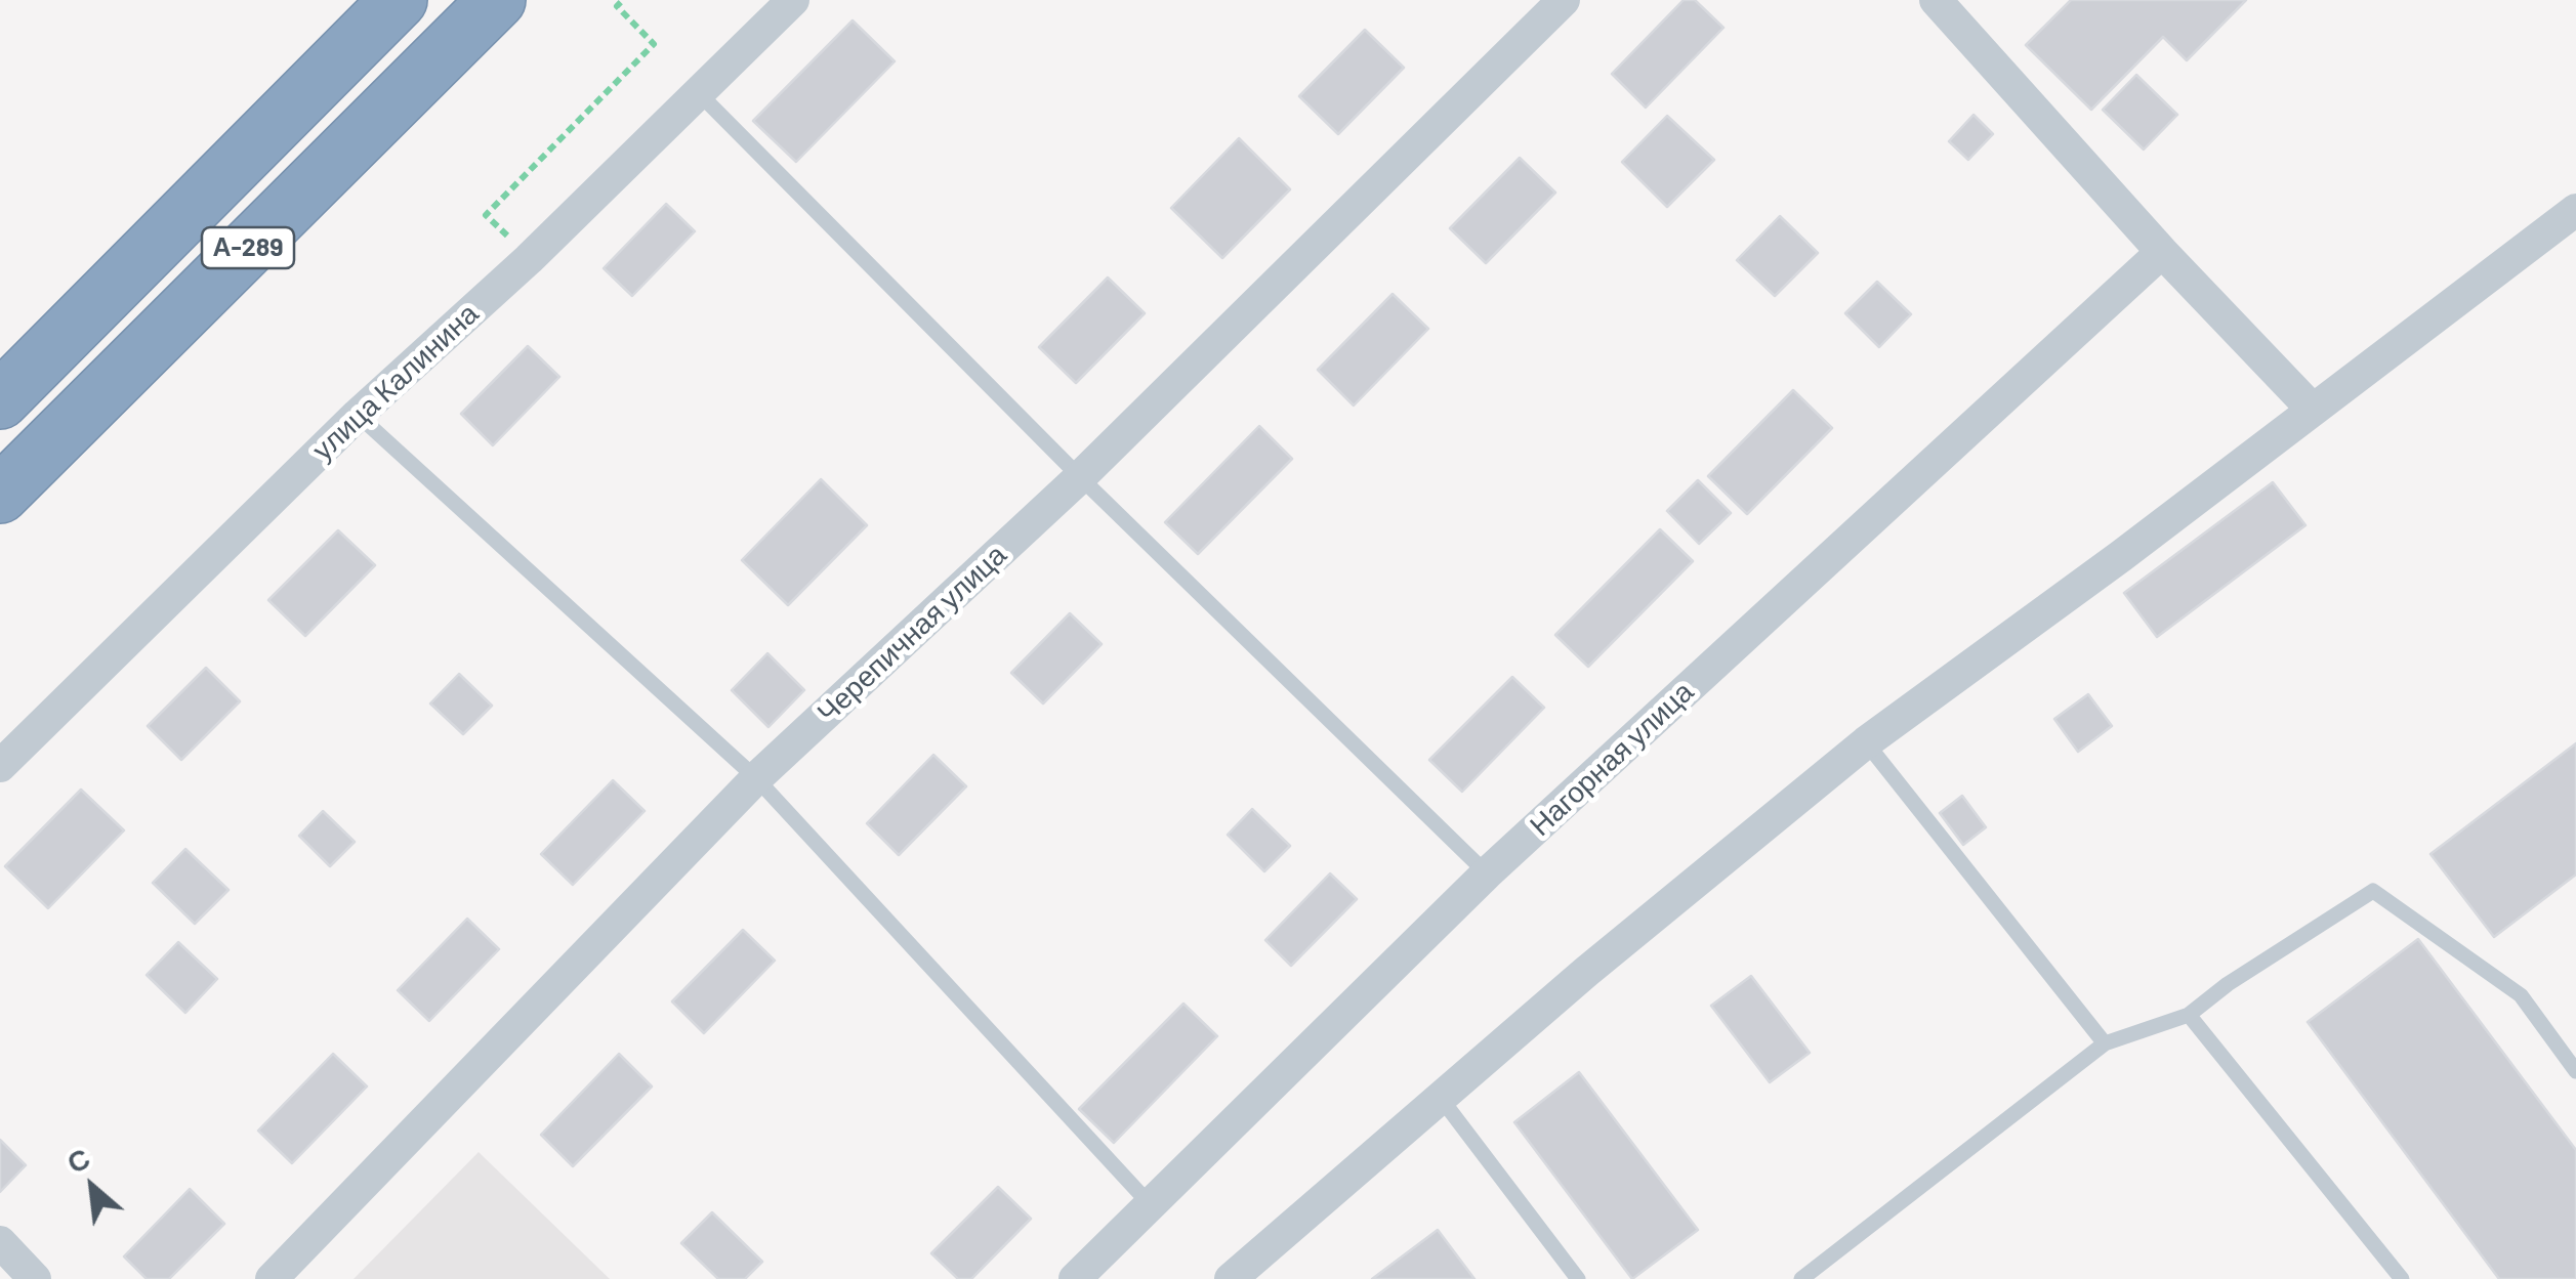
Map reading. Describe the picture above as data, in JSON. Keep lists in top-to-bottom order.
{
  "streets": {
    "highway": ["А-289"],
    "street": ["улица Калинина", "Черепичная улица", "Нагорная улица"]
  },
  "north": "top left"
}
